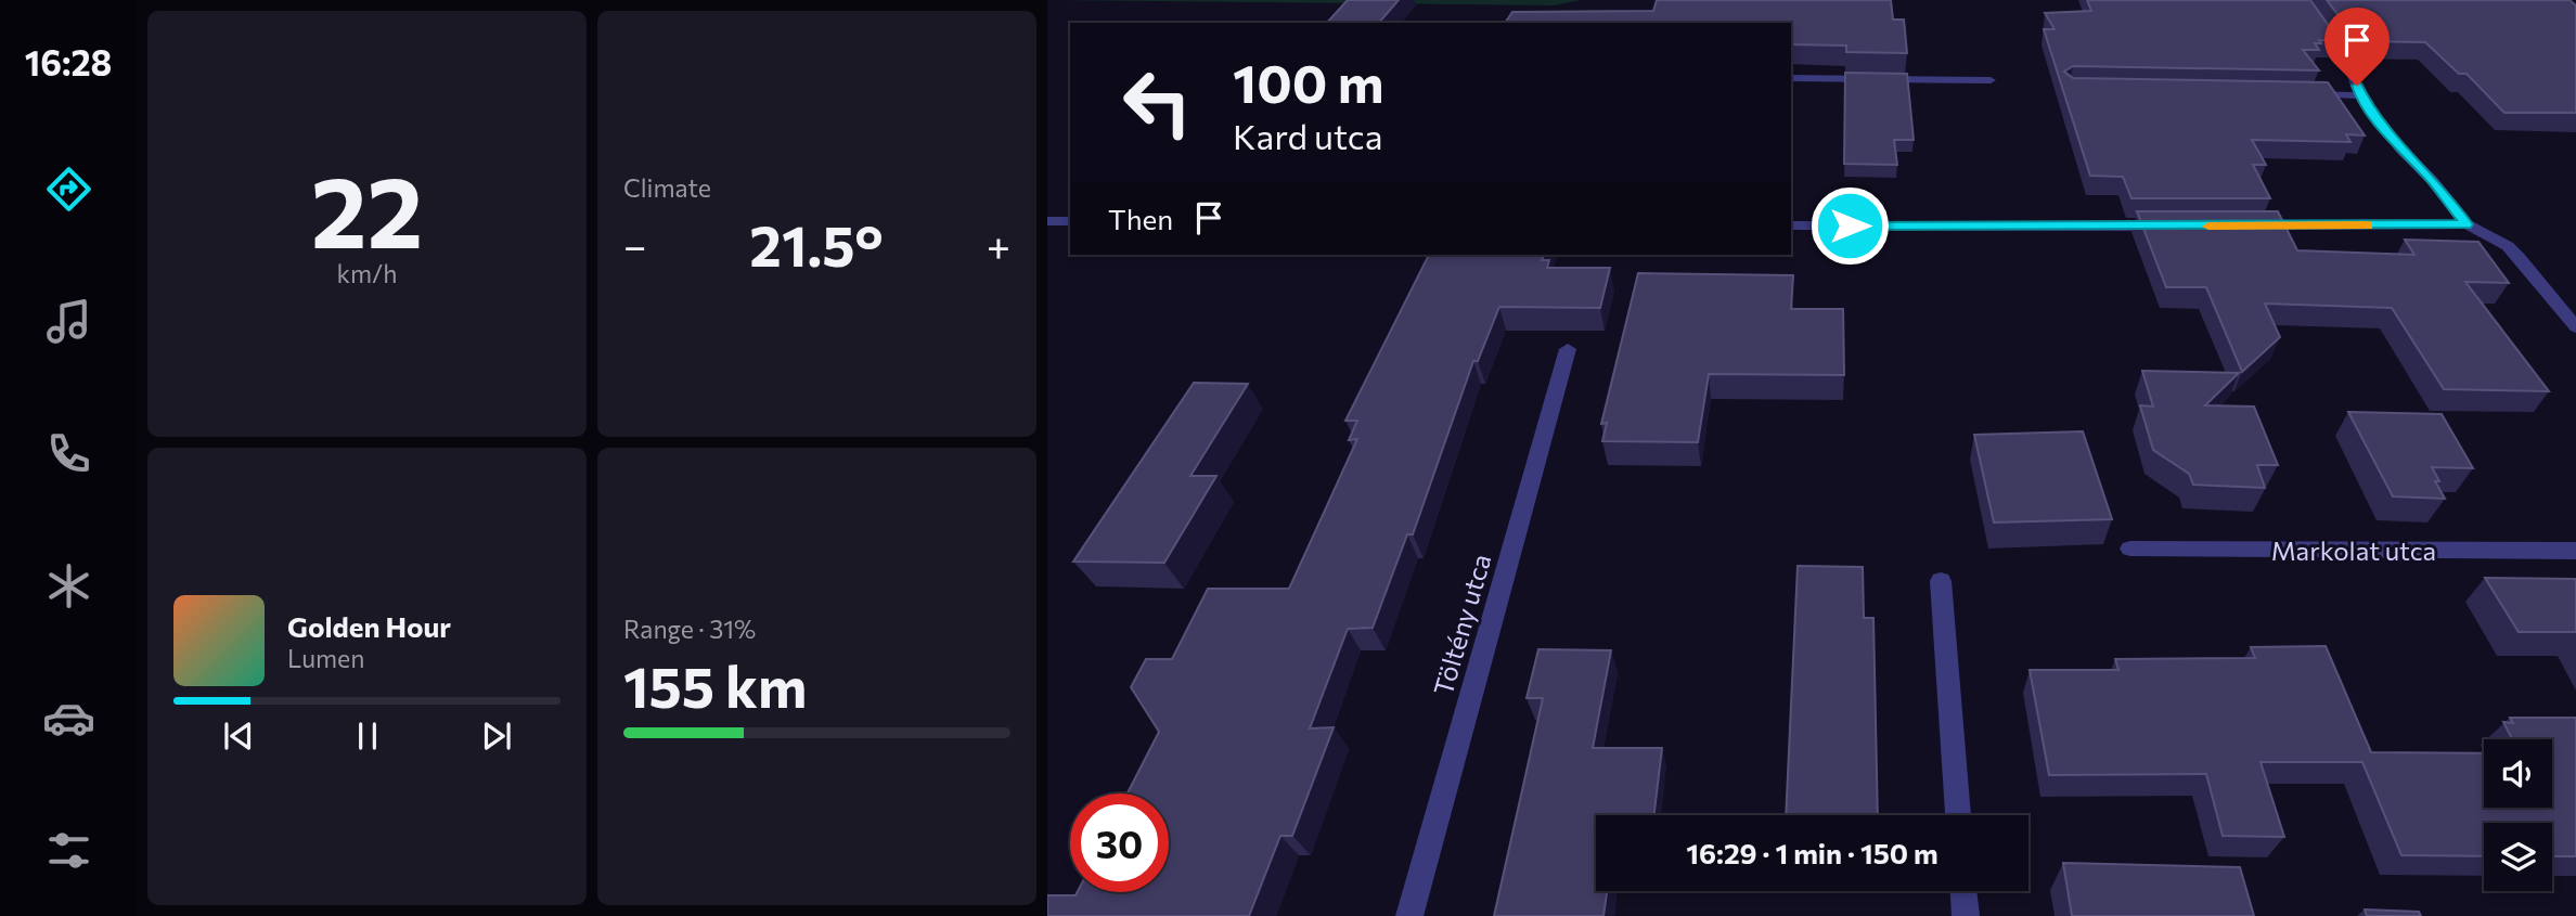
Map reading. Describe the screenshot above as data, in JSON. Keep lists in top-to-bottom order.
{
  "streets": {
    "street": ["Markolat utca", "Töltény utca"]
  },
  "page": {
    "tabs": "16:28",
    "tile": [
      ["22", "km/h"],
      "Climate",
      ["Range · 31%", "155 km"]
    ],
    "turn": ["100 m", "Kard utca"],
    "then": "Then",
    "heat": ["−", "21.5°", "+"],
    "song": ["Golden Hour", "Lumen"],
    "limit": "30",
    "trip": "16:29 · 1 min · 150 m"
  }
}
